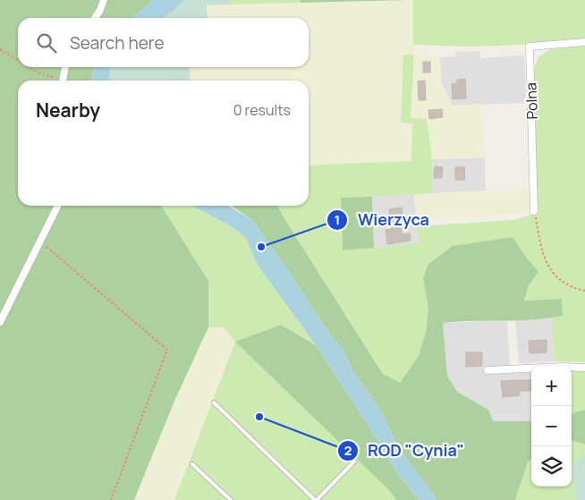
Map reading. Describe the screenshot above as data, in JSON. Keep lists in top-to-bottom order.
{
  "streets": {
    "street": ["Polna"]
  },
  "places": ["Wierzyca", "ROD \"Cynia\""],
  "page": {
    "search": "Search here",
    "heading": ["Nearby", "0 results"],
    "map_buttons": ["+", "−"]
  }
}
